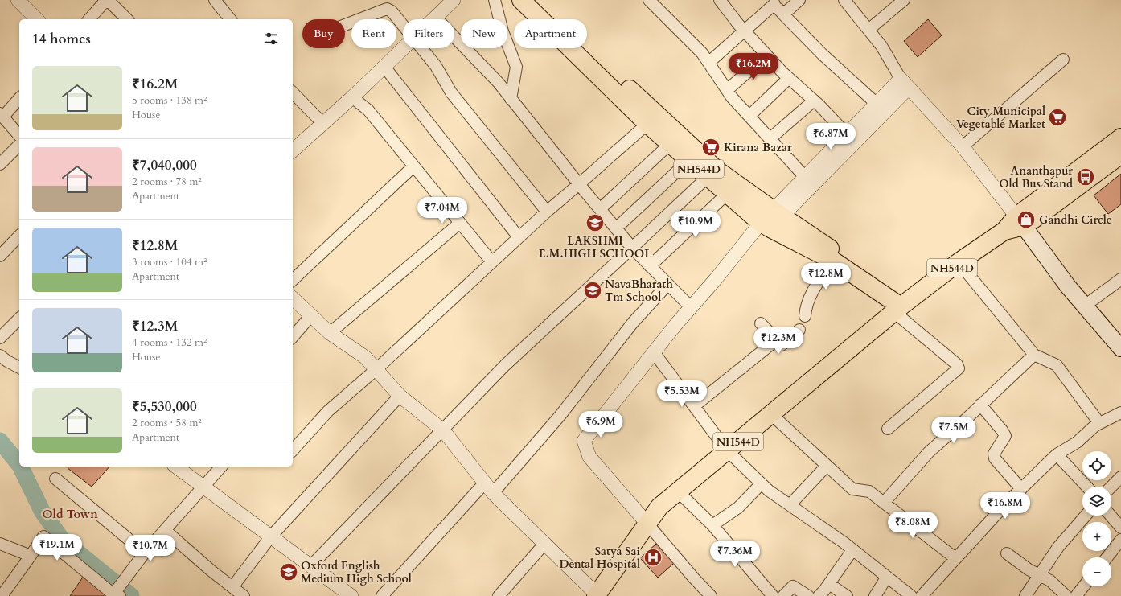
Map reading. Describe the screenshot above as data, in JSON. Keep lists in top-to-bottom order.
{
  "streets": {
    "highway": ["NH544D"]
  },
  "districts": ["Old Town"],
  "places": {
    "supermarket": ["City Municipal Vegetable Market", "Kirana Bazar"],
    "bus stop": ["Ananthapur Old Bus Stand"],
    "shop": ["Gandhi Circle"],
    "school or university": ["LAKSHMI E.M.HIGH SCHOOL", "NavaBharath Tm School", "Oxford English Medium High School"],
    "hospital": ["Satya Sai Dental Hospital"]
  },
  "page": {
    "chip": [
      "Buy",
      "Rent",
      "Filters",
      "New",
      "Apartment"
    ],
    "heading": "14 homes",
    "price": [
      "₹16.2M",
      "₹6.87M",
      "₹7.04M",
      "₹10.9M",
      "₹12.8M",
      "₹12.3M",
      "₹5.53M",
      "₹6.9M",
      "₹7.5M",
      "₹16.8M",
      "₹8.08M",
      "₹19.1M",
      "₹10.7M",
      "₹7.36M"
    ],
    "list": [
      {
        "name": "₹16.2M",
        "note": "5 rooms · 138 m² · House"
      },
      {
        "name": "₹7,040,000",
        "note": "2 rooms · 78 m² · Apartment"
      },
      {
        "name": "₹12.8M",
        "note": "3 rooms · 104 m² · Apartment"
      },
      {
        "name": "₹12.3M",
        "note": "4 rooms · 132 m² · House"
      },
      {
        "name": "₹5,530,000",
        "note": "2 rooms · 58 m² · Apartment"
      }
    ],
    "map_buttons": ["+", "−"]
  }
}
